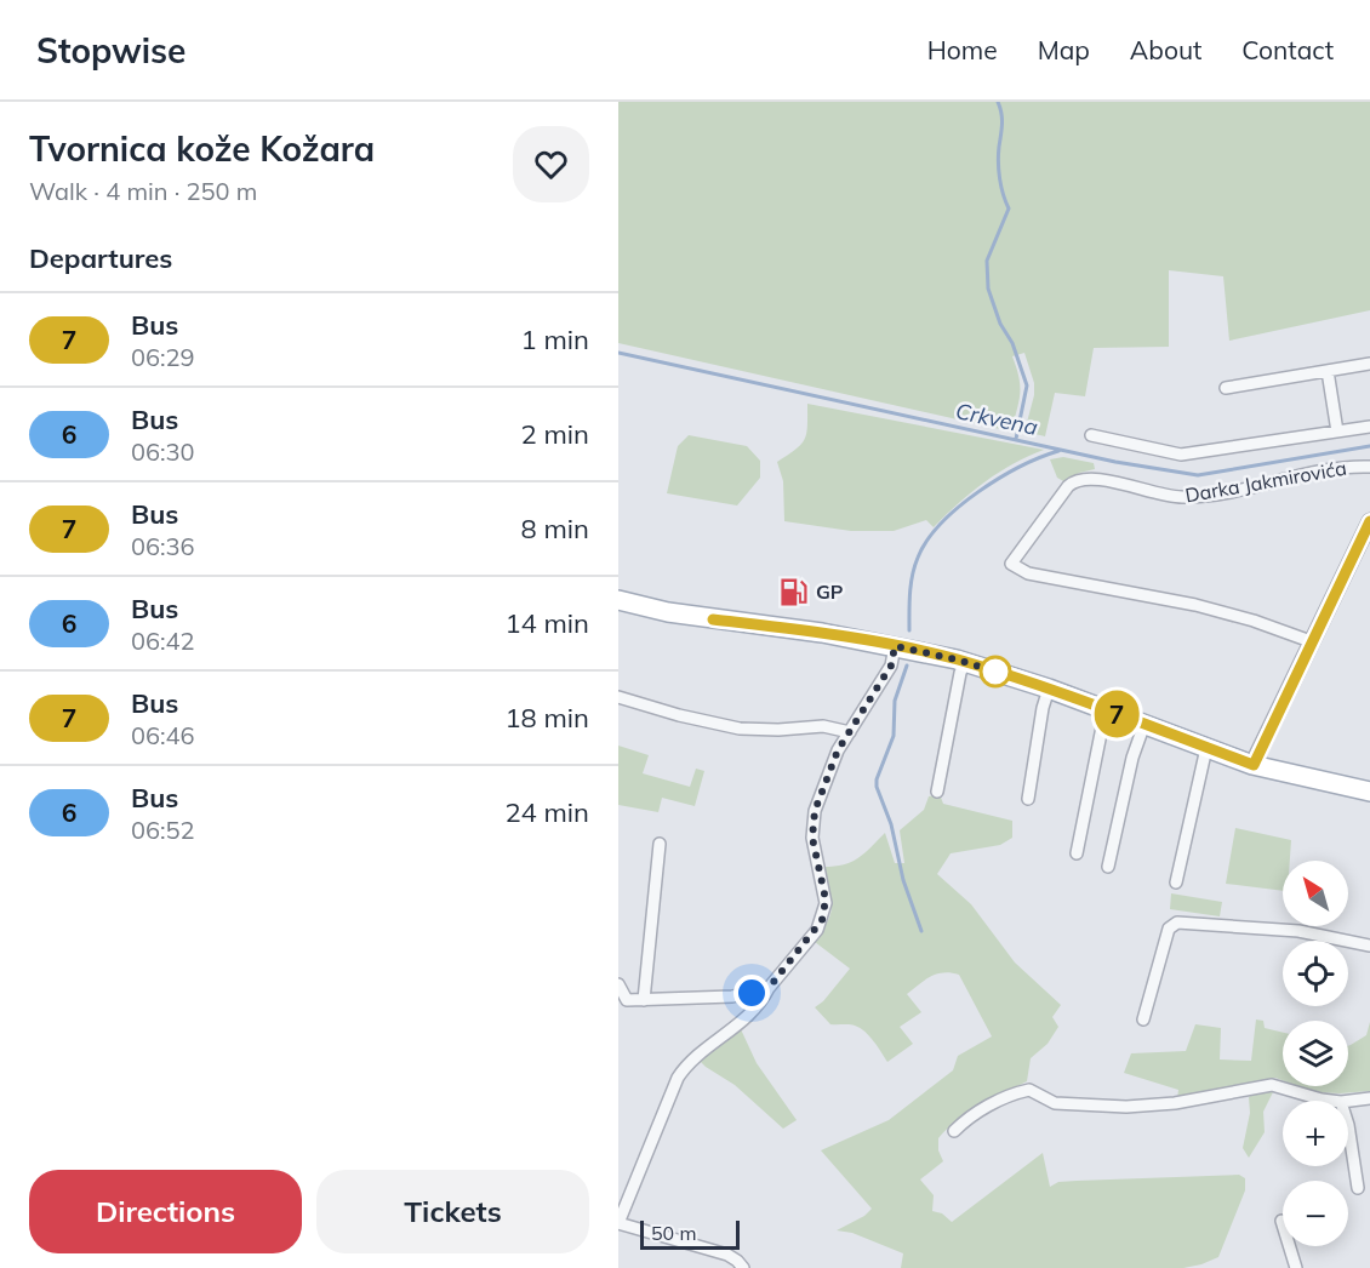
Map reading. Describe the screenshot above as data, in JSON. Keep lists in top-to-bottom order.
{
  "streets": {
    "street": ["Darka Jakmirovića"]
  },
  "water": ["Crkvena"],
  "places": {
    "fuel station": ["GP"]
  },
  "lines": ["bus line 7"],
  "scale_bar": "50 m",
  "north": "top left",
  "page": {
    "header": "Stopwise",
    "nav": [
      "Home",
      "Map",
      "About",
      "Contact"
    ],
    "heading": [
      ["Tvornica kože Kožara", "Walk · 4 min · 250 m"],
      "Departures"
    ],
    "on_map": "7",
    "list": [
      {
        "mark": "7",
        "name": "Bus",
        "note": "06:29",
        "value": "1 min"
      },
      {
        "mark": "6",
        "name": "Bus",
        "note": "06:30",
        "value": "2 min"
      },
      {
        "mark": "7",
        "name": "Bus",
        "note": "06:36",
        "value": "8 min"
      },
      {
        "mark": "6",
        "name": "Bus",
        "note": "06:42",
        "value": "14 min"
      },
      {
        "mark": "7",
        "name": "Bus",
        "note": "06:46",
        "value": "18 min"
      },
      {
        "mark": "6",
        "name": "Bus",
        "note": "06:52",
        "value": "24 min"
      }
    ],
    "map_buttons": ["+", "−"],
    "buttons": ["Directions", "Tickets"],
    "scale": "50 m"
  }
}
